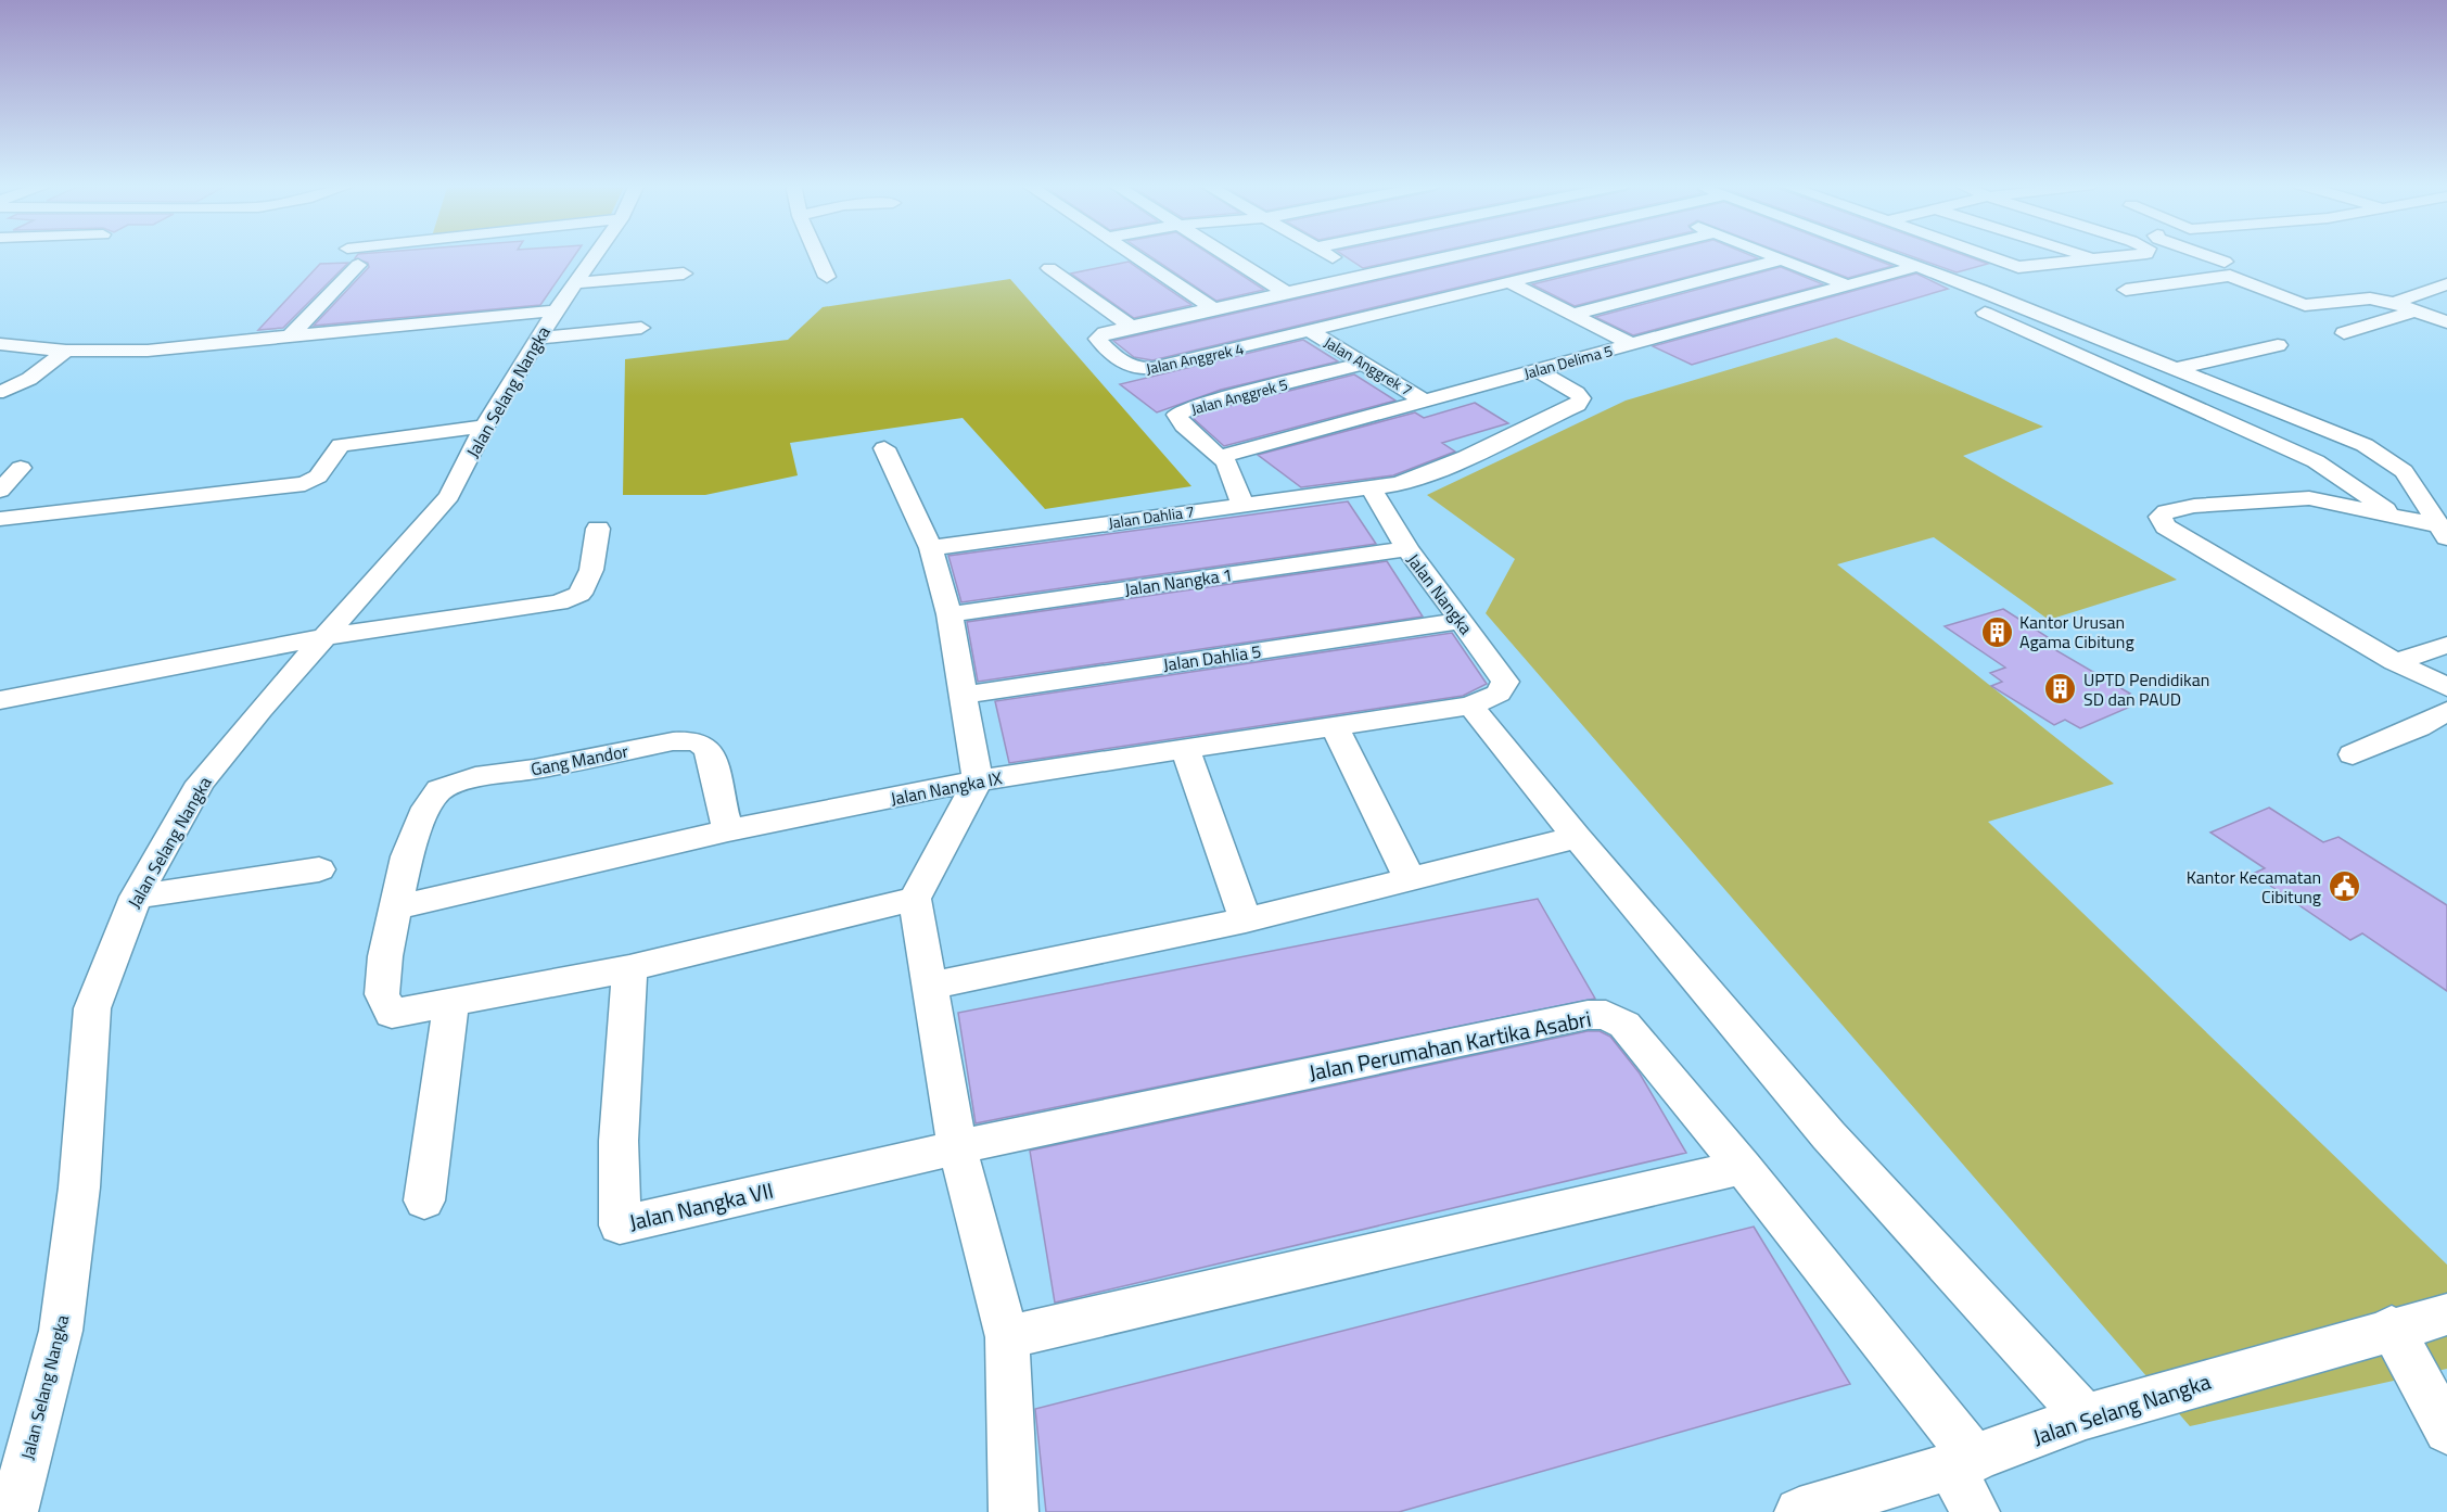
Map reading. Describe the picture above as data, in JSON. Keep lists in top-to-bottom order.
{
  "streets": {
    "street": [
      "Jalan Anggrek 4",
      "Jalan Delima 5",
      "Jalan Anggrek 7",
      "Jalan Selang Nangka",
      "Jalan Anggrek 5",
      "Jalan Dahlia 7",
      "Jalan Nangka 1",
      "Jalan Nangka",
      "Jalan Dahlia 5",
      "Gang Mandor",
      "Jalan Nangka IX",
      "Jalan Perumahan Kartika Asabri",
      "Jalan Nangka VII"
    ]
  },
  "crossings": [
    ["Jalan Anggrek 4", "Jalan Anggrek 7"],
    ["Jalan Delima 5", "Jalan Anggrek 7"],
    ["Jalan Delima 5", "Jalan Anggrek 5"],
    ["Jalan Delima 5", "Jalan Dahlia 7"],
    ["Jalan Anggrek 7", "Jalan Anggrek 5"],
    ["Jalan Selang Nangka", "Jalan Perumahan Kartika Asabri"],
    ["Jalan Dahlia 7", "Jalan Nangka"],
    ["Jalan Nangka 1", "Jalan Nangka"],
    ["Jalan Nangka", "Jalan Dahlia 5"],
    ["Jalan Nangka", "Jalan Nangka IX"],
    ["Gang Mandor", "Jalan Nangka IX"],
    ["Jalan Perumahan Kartika Asabri", "Jalan Nangka VII"]
  ],
  "places": {
    "building": ["Kantor Urusan Agama Cibitung", "UPTD Pendidikan SD dan PAUD"],
    "public building": ["Kantor Kecamatan Cibitung"]
  }
}
